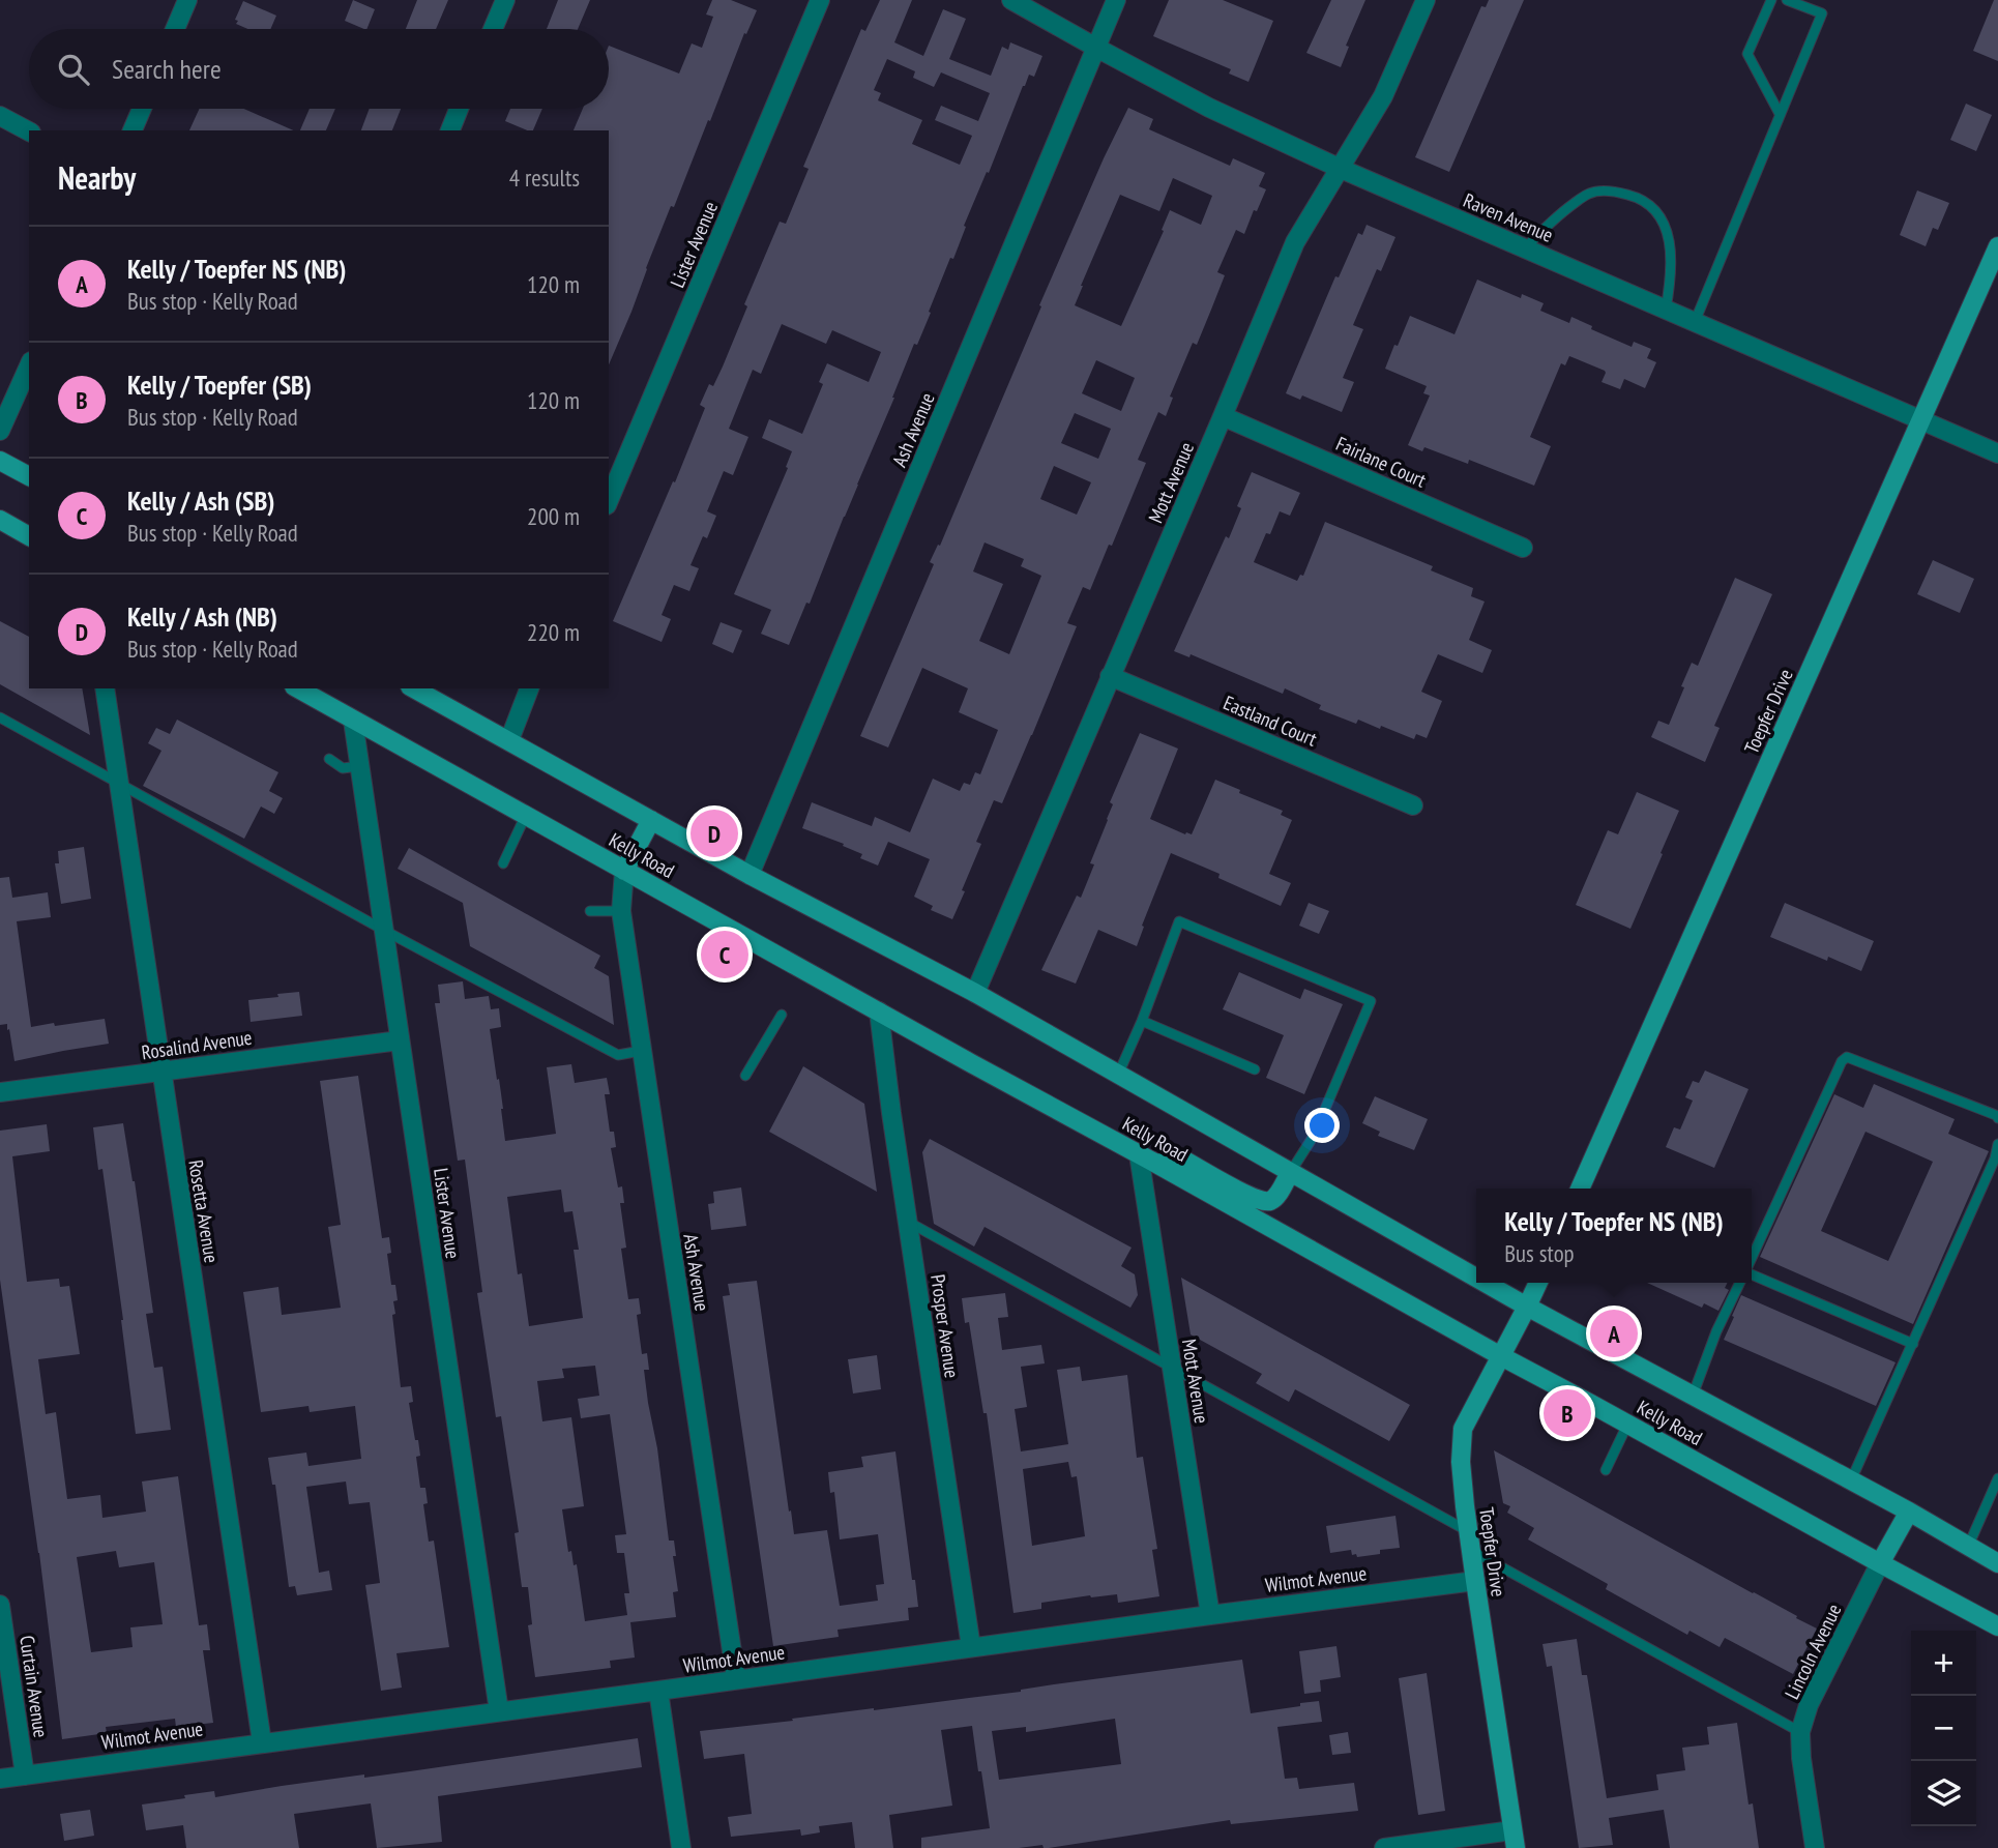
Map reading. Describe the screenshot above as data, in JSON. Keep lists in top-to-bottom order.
{
  "streets": {
    "street": [
      "Raven Avenue",
      "Lister Avenue",
      "Ash Avenue",
      "Fairlane Court",
      "Mott Avenue",
      "Toepfer Drive",
      "Eastland Court",
      "Kelly Road",
      "Rosalind Avenue",
      "Rosetta Avenue",
      "Prosper Avenue",
      "Wilmot Avenue",
      "Lincoln Avenue",
      "Curtain Avenue"
    ]
  },
  "crossings": [
    ["Raven Avenue", "Ash Avenue"],
    ["Raven Avenue", "Mott Avenue"],
    ["Raven Avenue", "Toepfer Drive"],
    ["Lister Avenue", "Kelly Road"],
    ["Lister Avenue", "Rosalind Avenue"],
    ["Lister Avenue", "Wilmot Avenue"],
    ["Ash Avenue", "Kelly Road"],
    ["Ash Avenue", "Wilmot Avenue"],
    ["Fairlane Court", "Mott Avenue"],
    ["Mott Avenue", "Eastland Court"],
    ["Mott Avenue", "Kelly Road"],
    ["Mott Avenue", "Wilmot Avenue"],
    ["Toepfer Drive", "Kelly Road"],
    ["Toepfer Drive", "Wilmot Avenue"],
    ["Kelly Road", "Prosper Avenue"],
    ["Kelly Road", "Lincoln Avenue"],
    ["Rosalind Avenue", "Rosetta Avenue"],
    ["Rosetta Avenue", "Wilmot Avenue"],
    ["Prosper Avenue", "Wilmot Avenue"],
    ["Wilmot Avenue", "Curtain Avenue"]
  ],
  "page": {
    "search": "Search here",
    "heading": ["Nearby", "4 results"],
    "list": [
      {
        "mark": "A",
        "name": "Kelly / Toepfer NS (NB)",
        "note": "Bus stop · Kelly Road",
        "value": "120 m"
      },
      {
        "mark": "B",
        "name": "Kelly / Toepfer (SB)",
        "note": "Bus stop · Kelly Road",
        "value": "120 m"
      },
      {
        "mark": "C",
        "name": "Kelly / Ash (SB)",
        "note": "Bus stop · Kelly Road",
        "value": "200 m"
      },
      {
        "mark": "D",
        "name": "Kelly / Ash (NB)",
        "note": "Bus stop · Kelly Road",
        "value": "220 m"
      }
    ],
    "pins": [
      "D",
      "C",
      "A",
      "B"
    ],
    "popup": ["Kelly / Toepfer NS (NB)", "Bus stop"],
    "map_buttons": ["+", "−"]
  }
}
